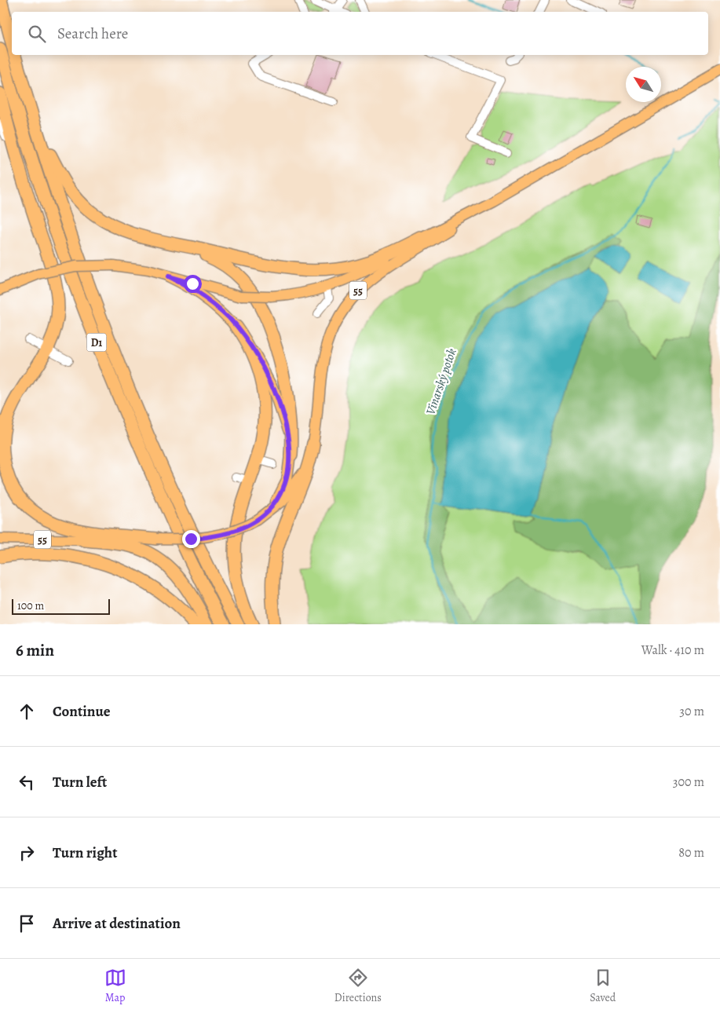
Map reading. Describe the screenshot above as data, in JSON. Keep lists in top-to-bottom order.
{
  "streets": {
    "highway": ["D1"],
    "main road": ["55"]
  },
  "water": ["Vinarský potok"],
  "scale_bar": "100 m",
  "north": "top left",
  "page": {
    "search": "Search here",
    "scale": "100 m",
    "heading": ["6 min", "Walk · 410 m"],
    "list": [
      ["Continue", "30 m"],
      ["Turn left", "300 m"],
      ["Turn right", "80 m"],
      "Arrive at destination"
    ],
    "nav": ["Map", "Directions", "Saved"]
  }
}
